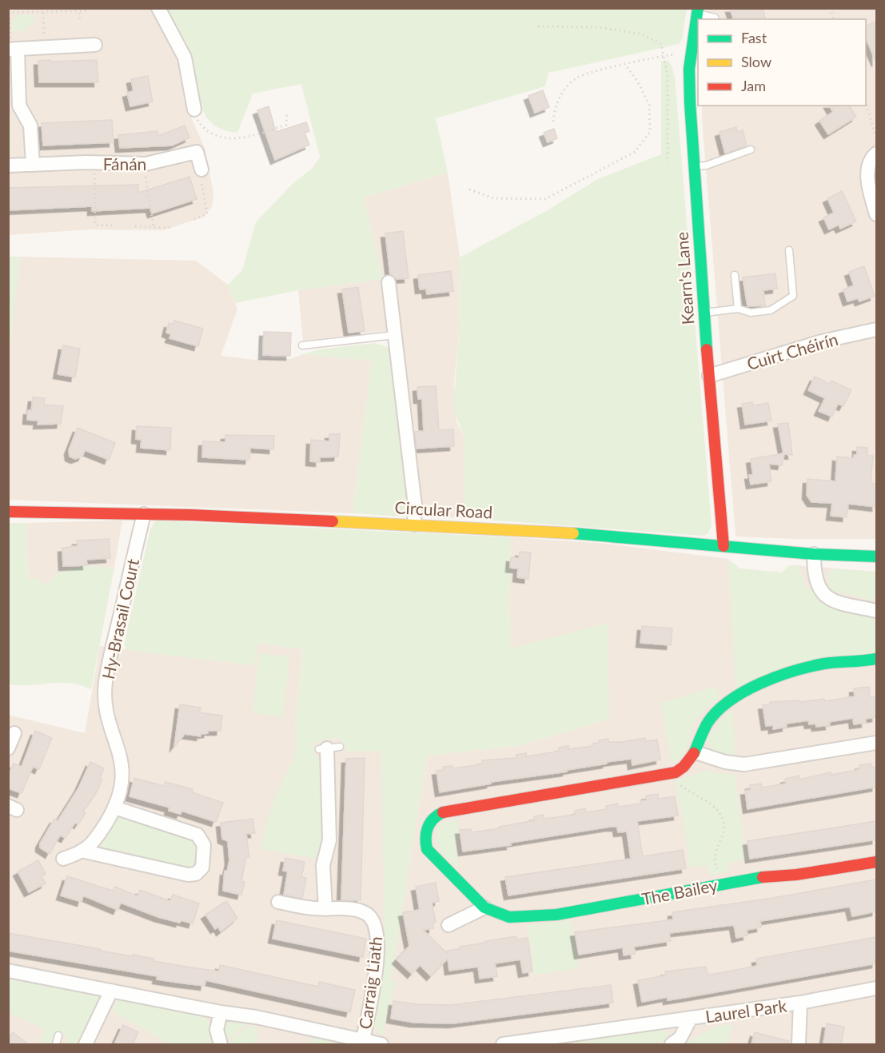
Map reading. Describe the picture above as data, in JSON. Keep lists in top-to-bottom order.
{
  "streets": {
    "street": [
      "Fánán",
      "Kearn's Lane",
      "Cuirt Chéirín",
      "Circular Road",
      "Hy-Brasail Court",
      "The Bailey",
      "Carraig Liath",
      "Laurel Park"
    ]
  },
  "crossings": [
    ["Kearn's Lane", "Cuirt Chéirín"],
    ["Kearn's Lane", "Circular Road"],
    ["Circular Road", "Hy-Brasail Court"]
  ],
  "legend": ["Fast", "Slow", "Jam"]
}
